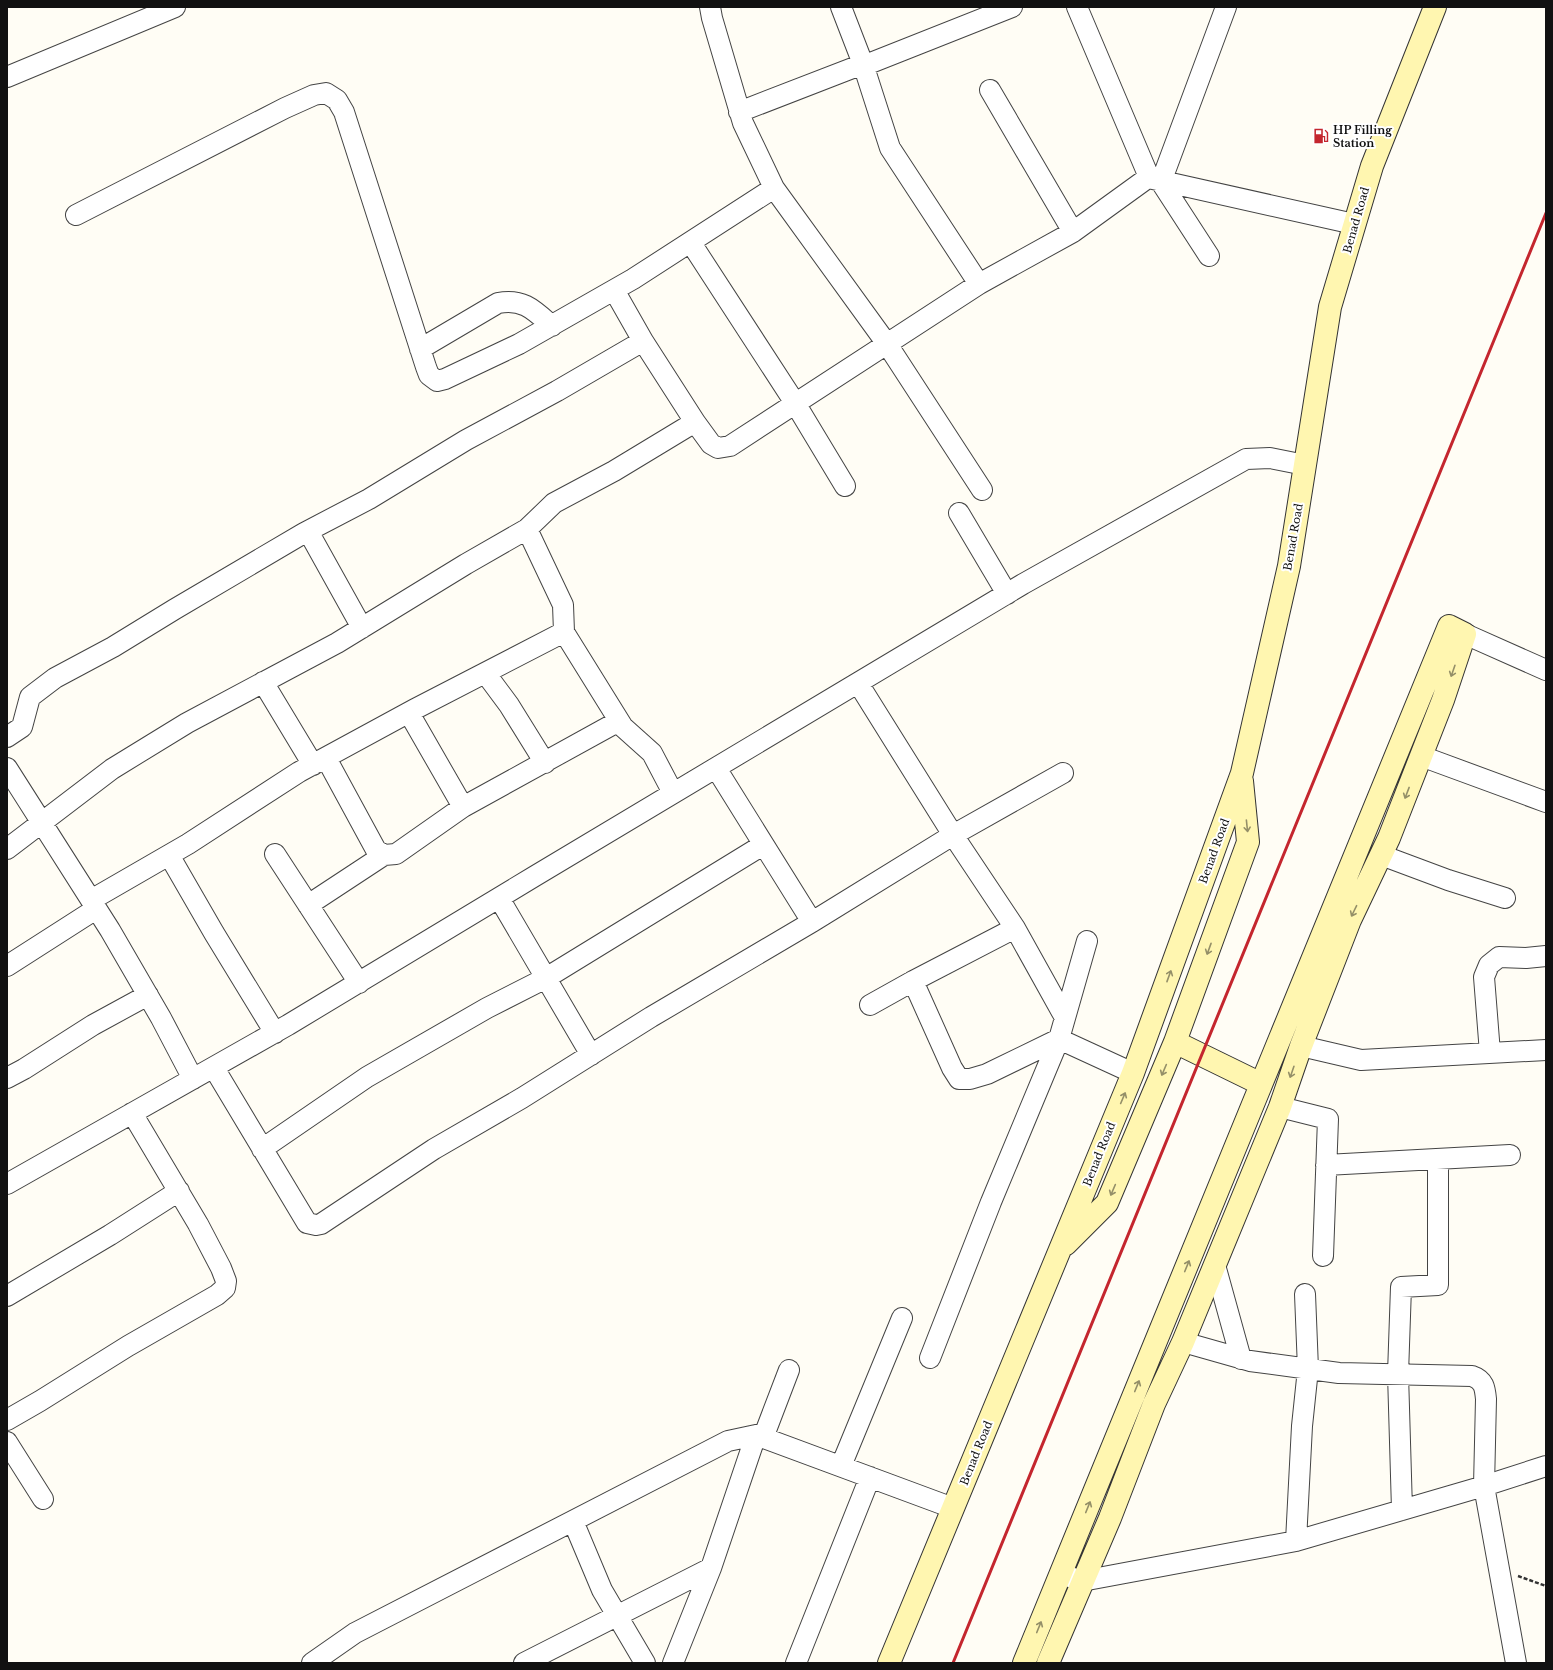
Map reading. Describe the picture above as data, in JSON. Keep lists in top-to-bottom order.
{
  "streets": {
    "street": ["Benad Road"]
  },
  "places": {
    "fuel station": ["HP Filling Station"]
  }
}
